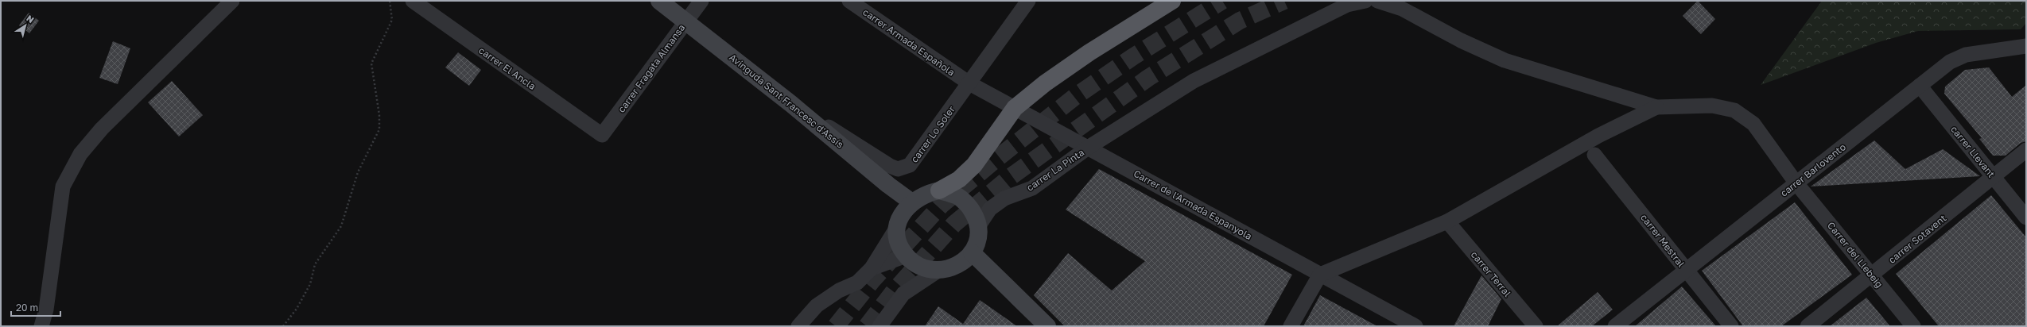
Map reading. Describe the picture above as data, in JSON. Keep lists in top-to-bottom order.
{
  "streets": {
    "main road": ["Avinguda Sant Francesc d'Assís"],
    "street": [
      "carrer Armada Española",
      "carrer El Ancla",
      "carrer Fragata Almansa",
      "carrer Lo Soler",
      "carrer Llevant",
      "carrer La Pinta",
      "carrer Barlovento",
      "Carrer de l'Armada Espanyola",
      "carrer Sotavent",
      "carrer Mestral",
      "Carrer del Llebeig",
      "carrer Terral"
    ]
  },
  "crossings": [
    ["carrer Armada Española", "carrer Lo Soler"],
    ["carrer Armada Española", "Carrer de l'Armada Espanyola"],
    ["carrer El Ancla", "carrer Fragata Almansa"],
    ["carrer Fragata Almansa", "Avinguda Sant Francesc d'Assís"],
    ["Avinguda Sant Francesc d'Assís", "carrer Lo Soler"],
    ["Avinguda Sant Francesc d'Assís", "carrer La Pinta"],
    ["carrer Lo Soler", "Carrer de l'Armada Espanyola"],
    ["carrer Llevant", "carrer Barlovento"],
    ["carrer Llevant", "carrer Sotavent"],
    ["carrer La Pinta", "Carrer de l'Armada Espanyola"],
    ["carrer Barlovento", "carrer Mestral"],
    ["carrer Barlovento", "Carrer del Llebeig"],
    ["carrer Sotavent", "Carrer del Llebeig"]
  ],
  "scale_bar": "20 m",
  "north": "top right"
}
